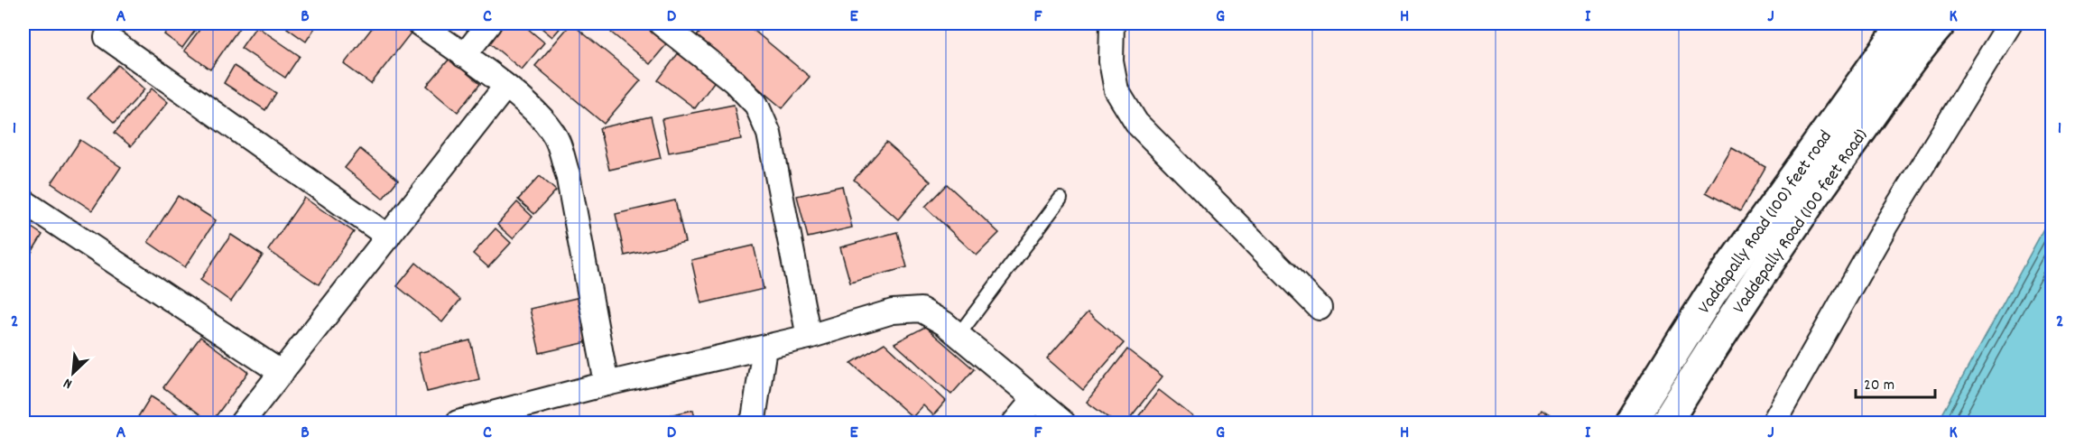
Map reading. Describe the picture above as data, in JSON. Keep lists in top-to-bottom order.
{
  "streets": {
    "main road": ["Vaddepally Road (100 feet Road)", "Vaddapally Road (100) feet road"]
  },
  "scale_bar": "20 m",
  "north": "bottom left",
  "grid": {
    "columns": [
      "A",
      "B",
      "C",
      "D",
      "E",
      "F",
      "G",
      "H",
      "I",
      "J",
      "K"
    ],
    "rows": ["1", "2"]
  }
}
